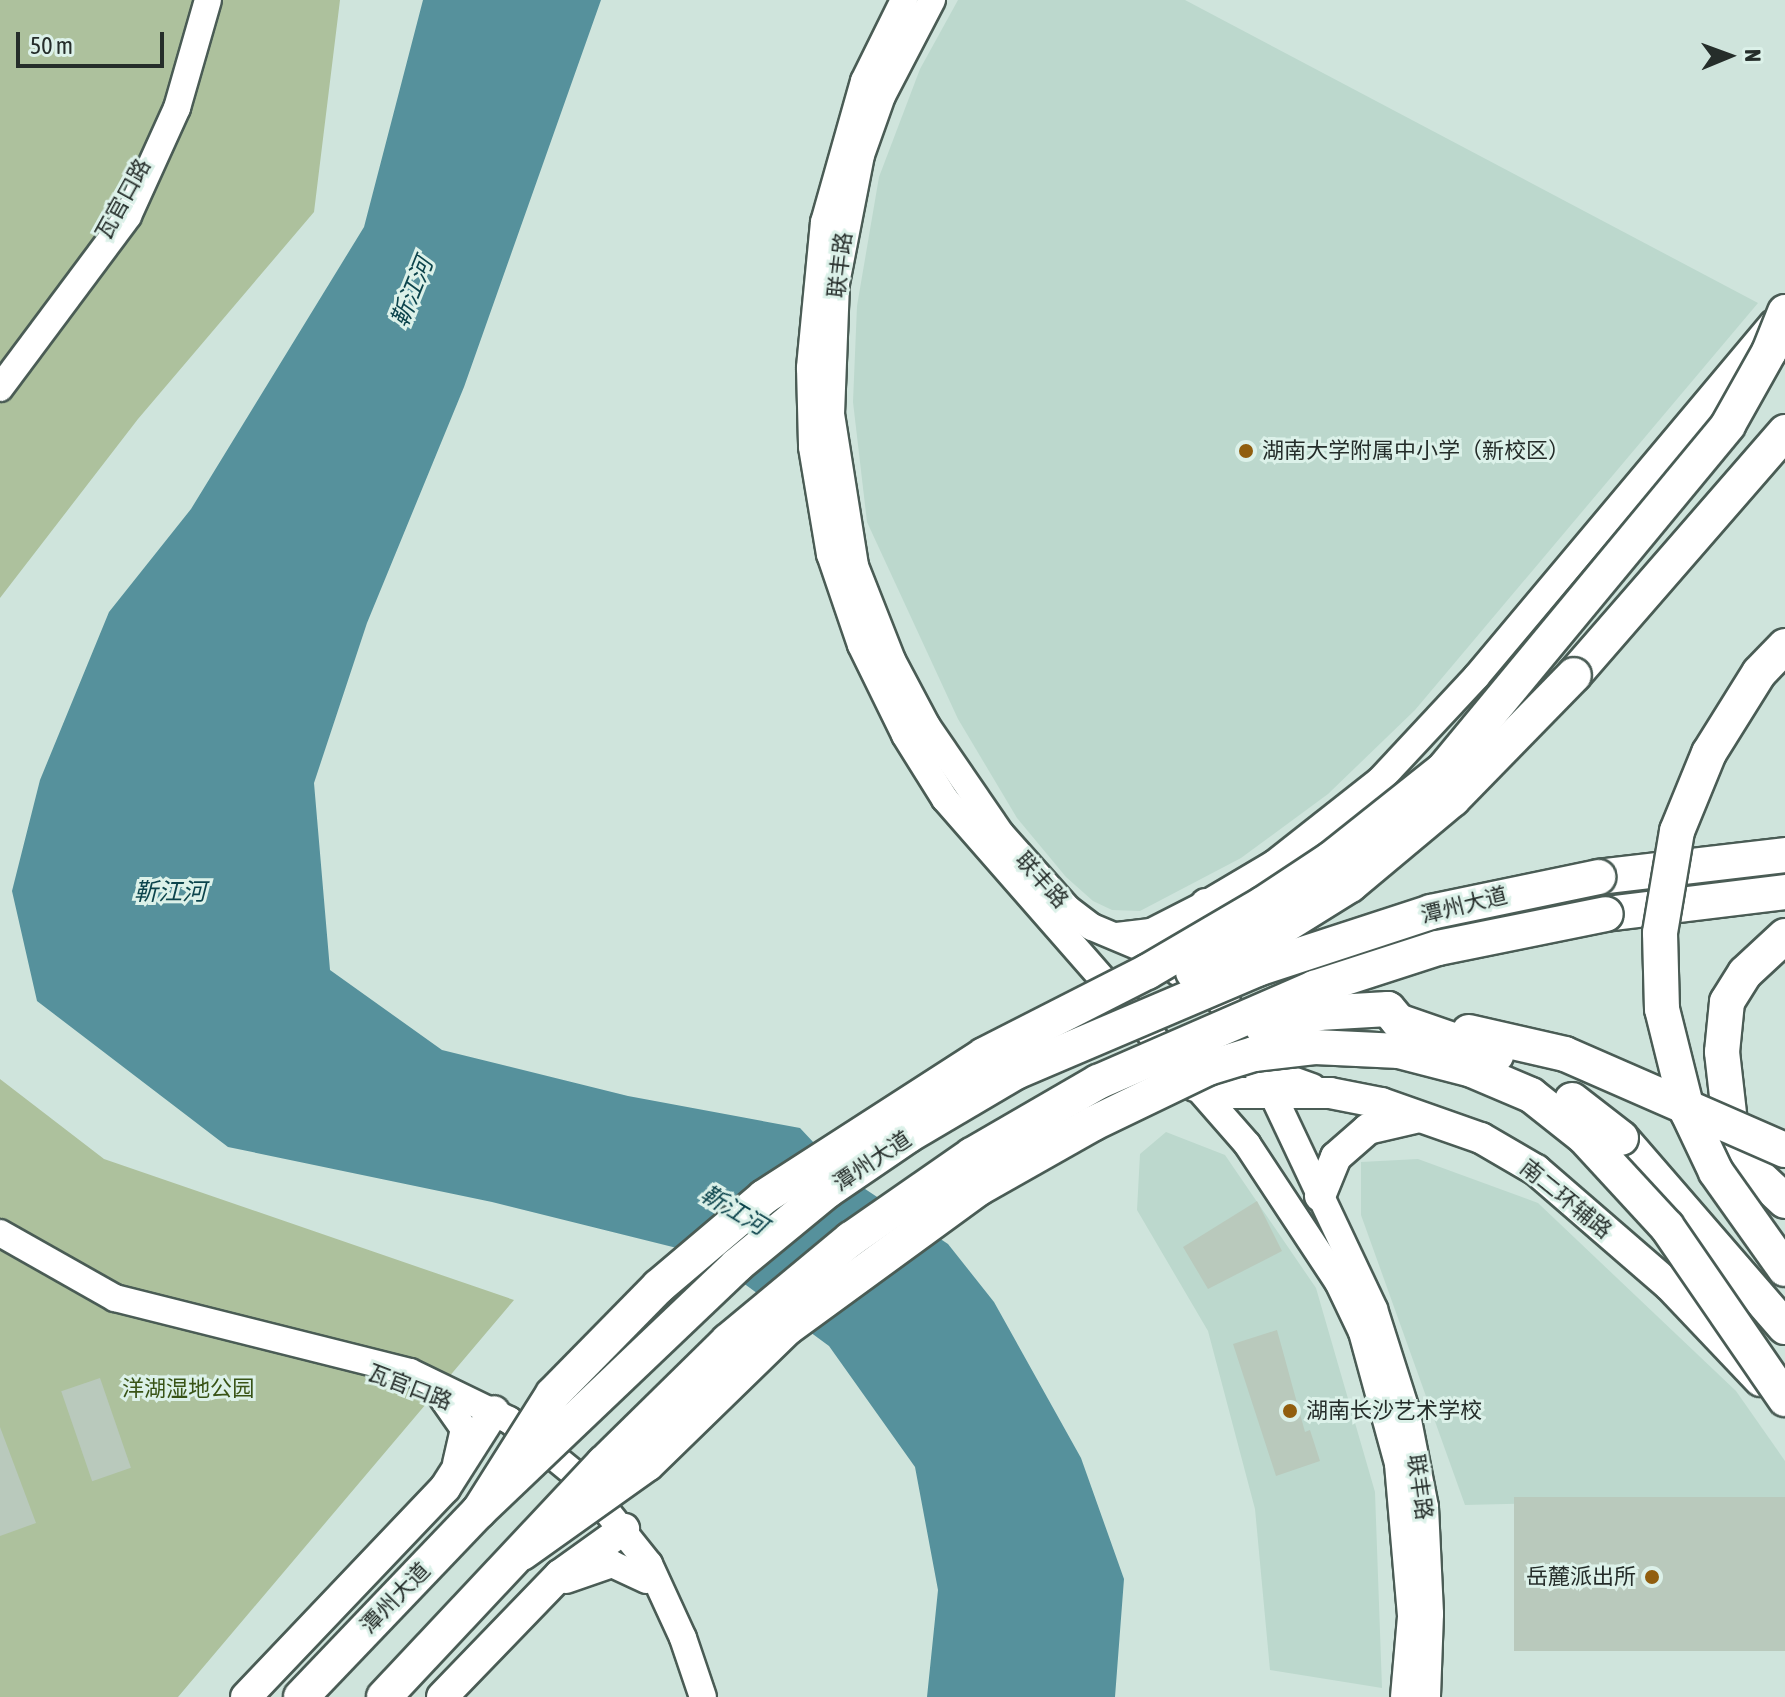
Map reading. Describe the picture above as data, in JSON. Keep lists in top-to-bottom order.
{
  "streets": {
    "highway": ["潭州大道"],
    "main road": ["瓦官口路", "联丰路", "南二环辅路"]
  },
  "crossings": [
    ["瓦官口路", "潭州大道"],
    ["联丰路", "南二环辅路"]
  ],
  "water": ["靳江河"],
  "parks": ["洋湖湿地公园"],
  "places": ["湖南大学附属中小学（新校区）", "湖南长沙艺术学校", "岳麓派出所"],
  "scale_bar": "50 m",
  "north": "right"
}
